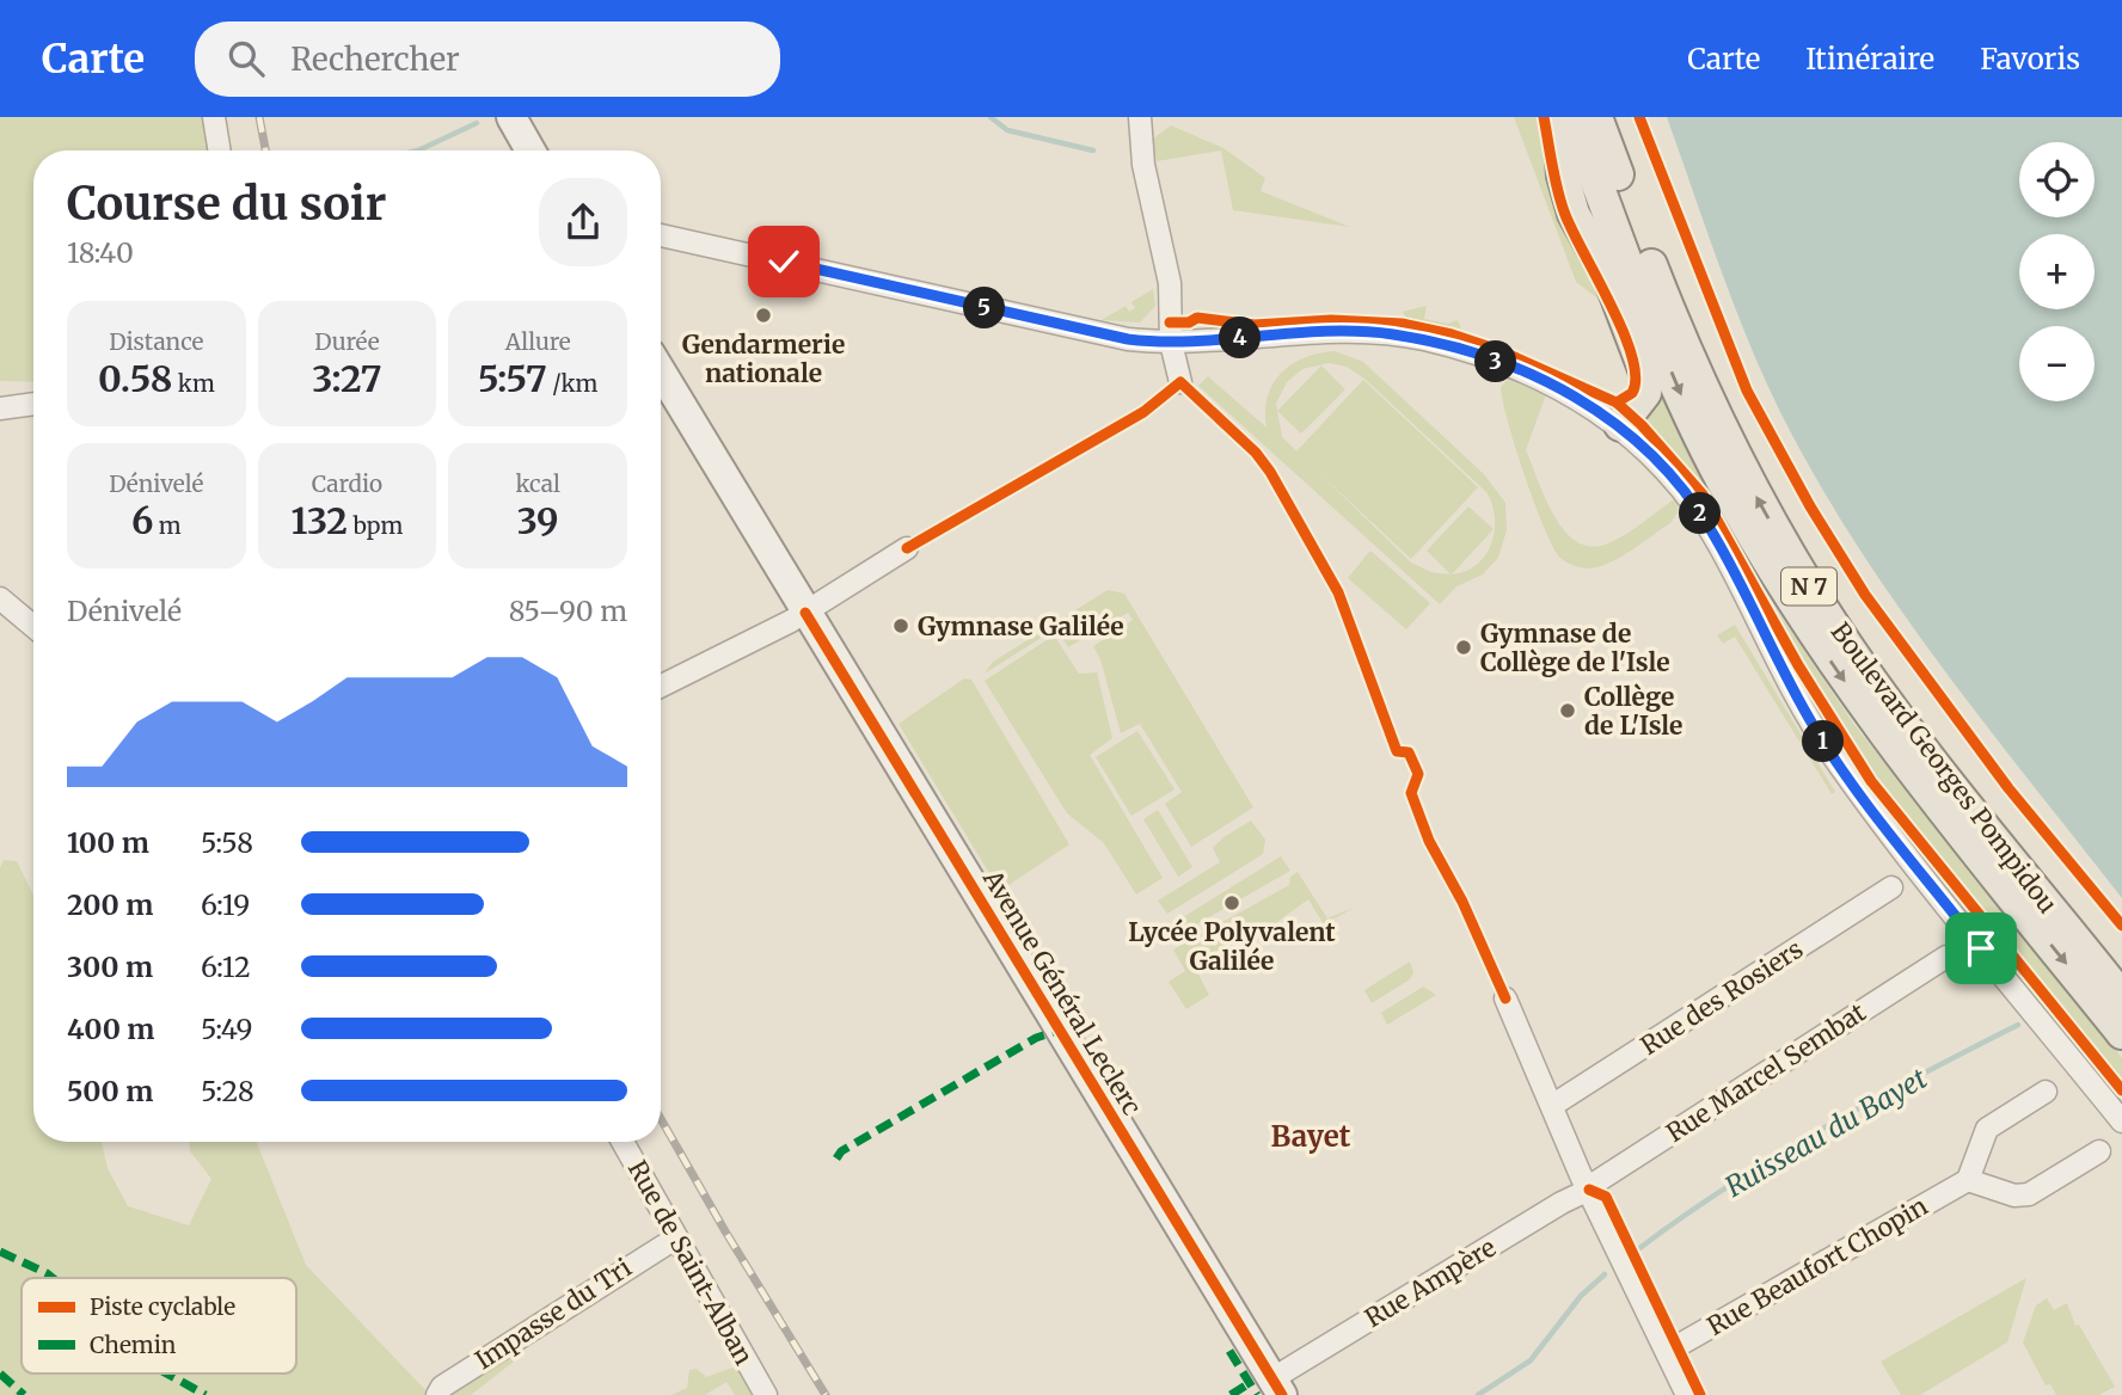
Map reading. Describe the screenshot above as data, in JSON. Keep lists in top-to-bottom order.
{
  "streets": {
    "main road": ["N 7", "Boulevard Georges Pompidou", "Avenue Général Leclerc"],
    "street": [
      "Rue des Rosiers",
      "Rue Marcel Sembat",
      "Rue de Saint-Alban",
      "Rue Beaufort Chopin",
      "Rue Ampère",
      "Impasse du Tri"
    ]
  },
  "crossings": [
    ["Avenue Général Leclerc", "Rue Ampère"],
    ["Rue Marcel Sembat", "Rue Ampère"],
    ["Rue de Saint-Alban", "Impasse du Tri"]
  ],
  "districts": ["Bayet"],
  "water": ["Ruisseau du Bayet"],
  "places": [
    "Gendarmerie nationale",
    "Gymnase Galilée",
    "Gymnase de Collège de l'Isle",
    "Collège de L'Isle",
    "Lycée Polyvalent Galilée"
  ],
  "legend": ["Piste cyclable", "Chemin"],
  "page": {
    "header": "Carte",
    "search": "Rechercher",
    "nav": ["Carte", "Itinéraire", "Favoris"],
    "map_buttons": ["+", "−"],
    "heading": ["Course du soir", "18:40"],
    "pins": [
      "5",
      "4",
      "3",
      "2",
      "1"
    ],
    "stats": [
      ["Distance", "0.58 km"],
      ["Durée", "3:27"],
      ["Allure", "5:57 /km"],
      ["Dénivelé", "6 m"],
      ["Cardio", "132 bpm"],
      ["kcal", "39"]
    ],
    "chart": ["Dénivelé", "85–90 m"],
    "list": [
      {
        "name": "100 m",
        "note": "5:58"
      },
      {
        "name": "200 m",
        "note": "6:19"
      },
      {
        "name": "300 m",
        "note": "6:12"
      },
      {
        "name": "400 m",
        "note": "5:49"
      },
      {
        "name": "500 m",
        "note": "5:28"
      }
    ]
  }
}
